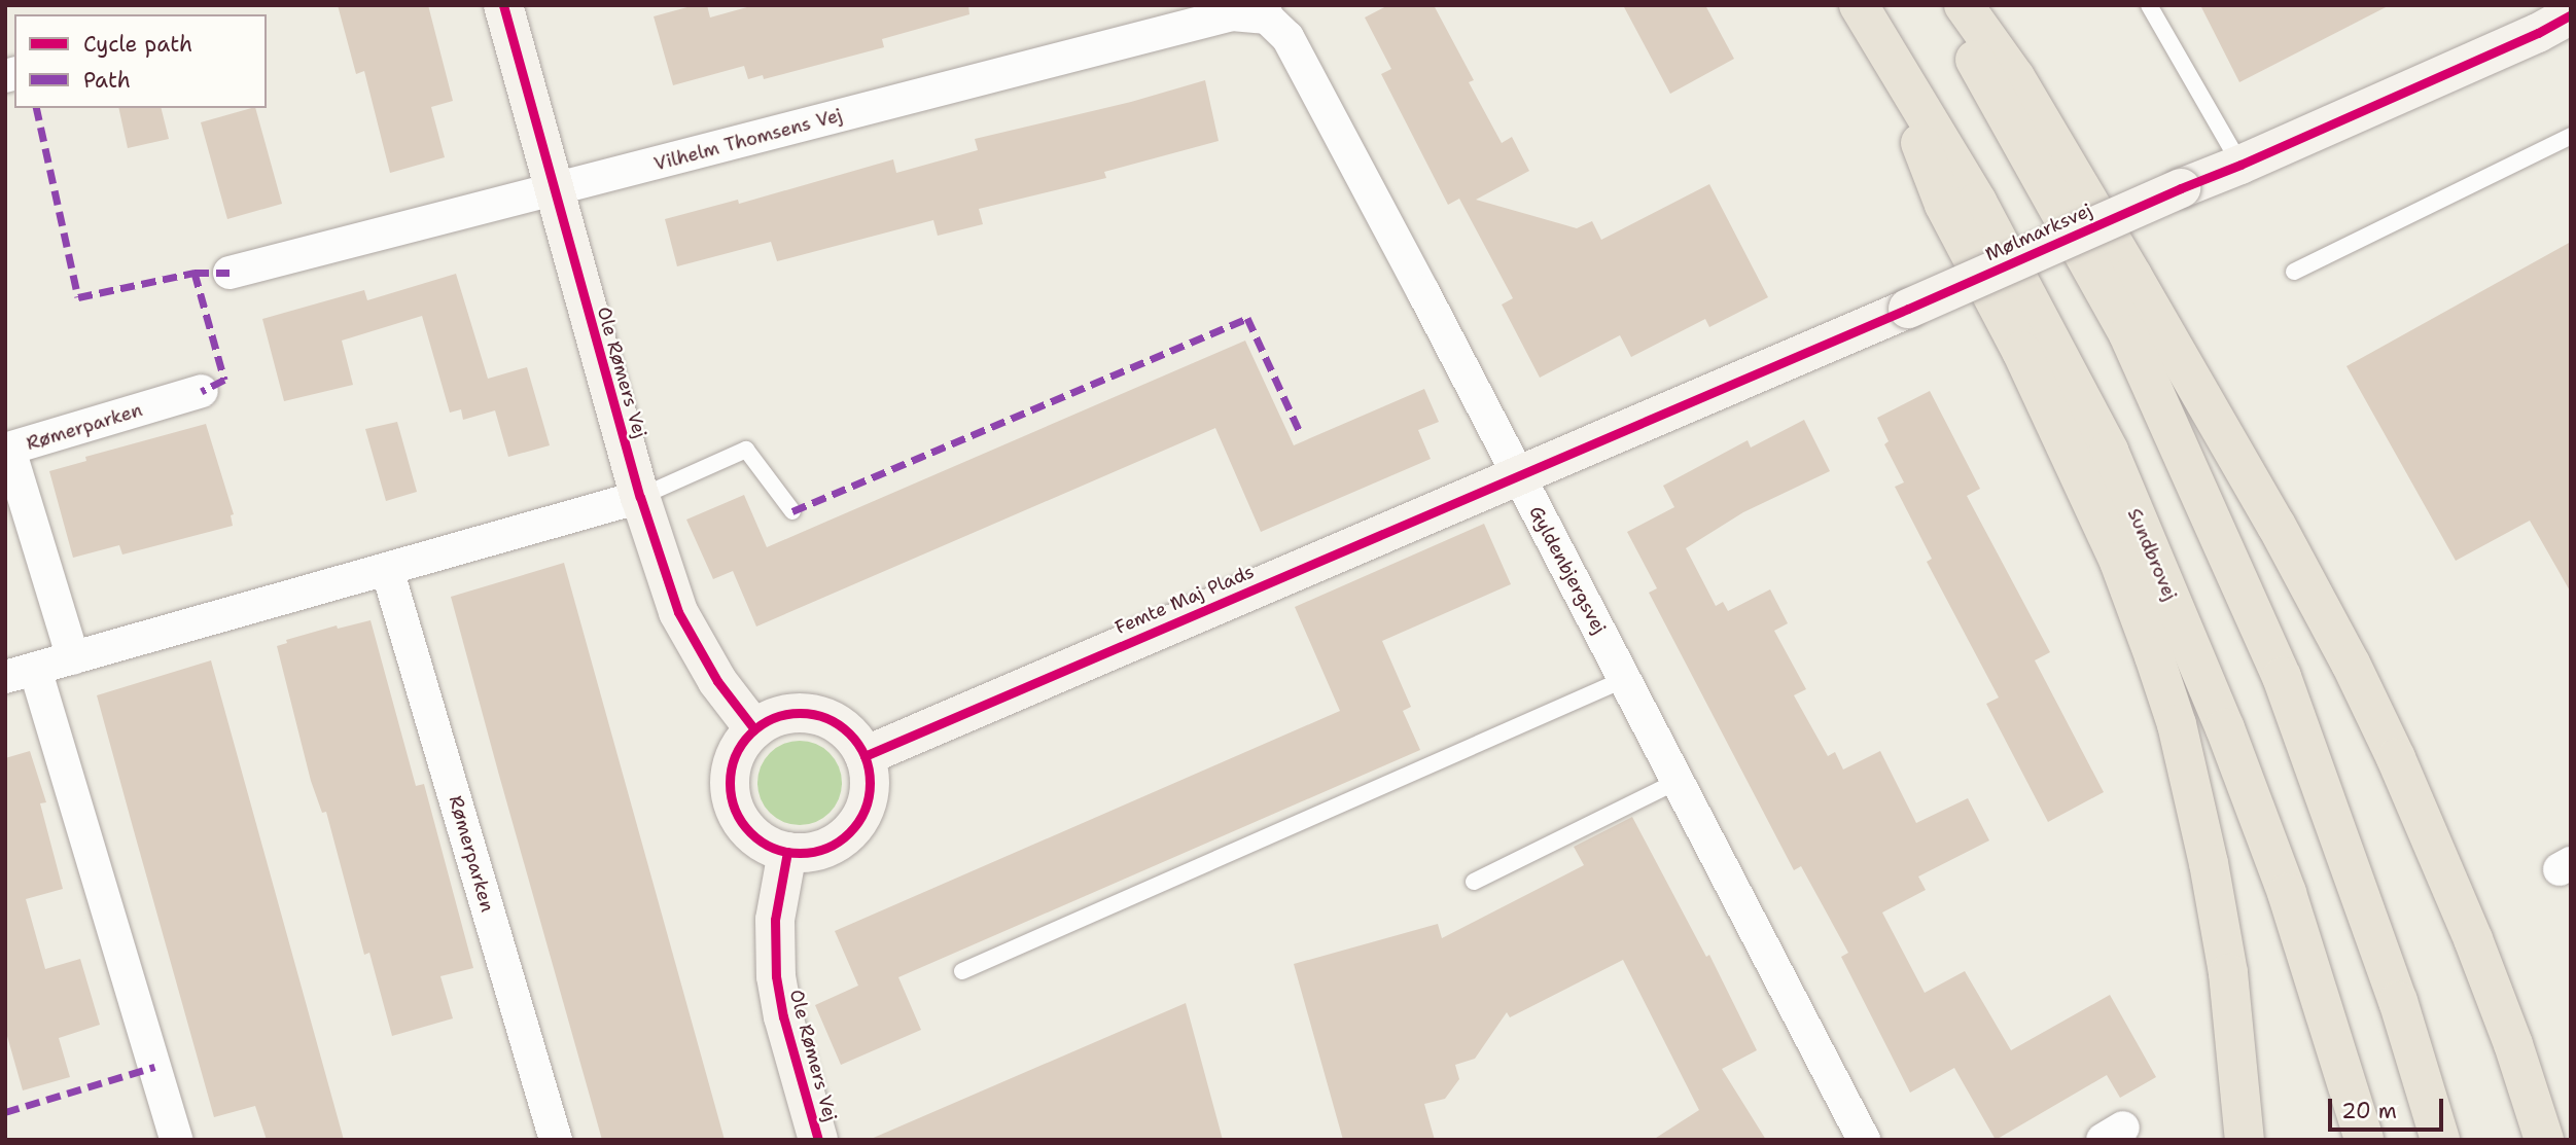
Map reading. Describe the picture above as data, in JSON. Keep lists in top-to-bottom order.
{
  "streets": {
    "main road": ["Sundbrovej"],
    "street": [
      "Vilhelm Thomsens Vej",
      "Mølmarksvej",
      "Ole Rømers Vej",
      "Rømerparken",
      "Gyldenbjergsvej",
      "Femte Maj Plads"
    ]
  },
  "crossings": [
    ["Vilhelm Thomsens Vej", "Ole Rømers Vej"],
    ["Vilhelm Thomsens Vej", "Gyldenbjergsvej"],
    ["Mølmarksvej", "Gyldenbjergsvej"],
    ["Mølmarksvej", "Femte Maj Plads"],
    ["Ole Rømers Vej", "Femte Maj Plads"],
    ["Gyldenbjergsvej", "Femte Maj Plads"]
  ],
  "legend": ["Cycle path", "Path"],
  "scale_bar": "20 m"
}
